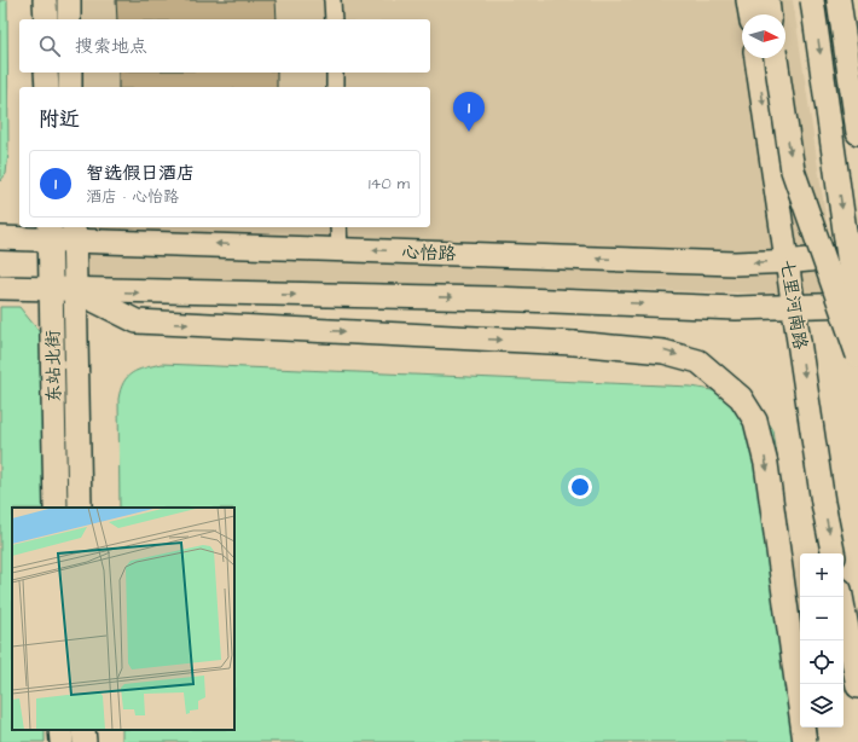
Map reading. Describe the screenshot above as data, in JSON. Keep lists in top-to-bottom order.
{
  "streets": {
    "street": ["心怡路", "七里河南路", "东站北街"]
  },
  "crossings": [
    ["心怡路", "七里河南路"],
    ["心怡路", "东站北街"]
  ],
  "north": "right",
  "page": {
    "search": "搜索地点",
    "heading": "附近",
    "pins": "1",
    "list": [
      {
        "mark": "1",
        "name": "智选假日酒店",
        "note": "酒店 · 心怡路",
        "value": "140 m"
      }
    ],
    "map_buttons": ["+", "−"]
  }
}
